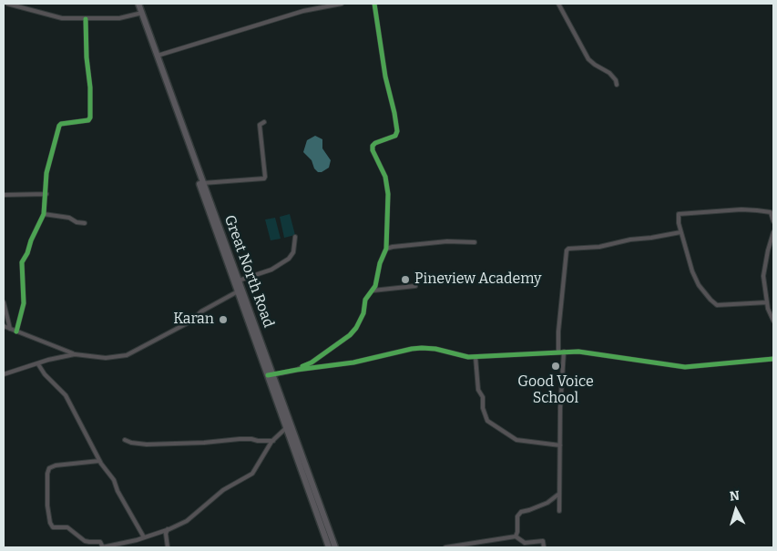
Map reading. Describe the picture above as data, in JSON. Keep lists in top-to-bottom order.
{
  "streets": {
    "highway": ["Great North Road"]
  },
  "places": ["Pineview Academy", "Karan", "Good Voice School"],
  "north": "top"
}
